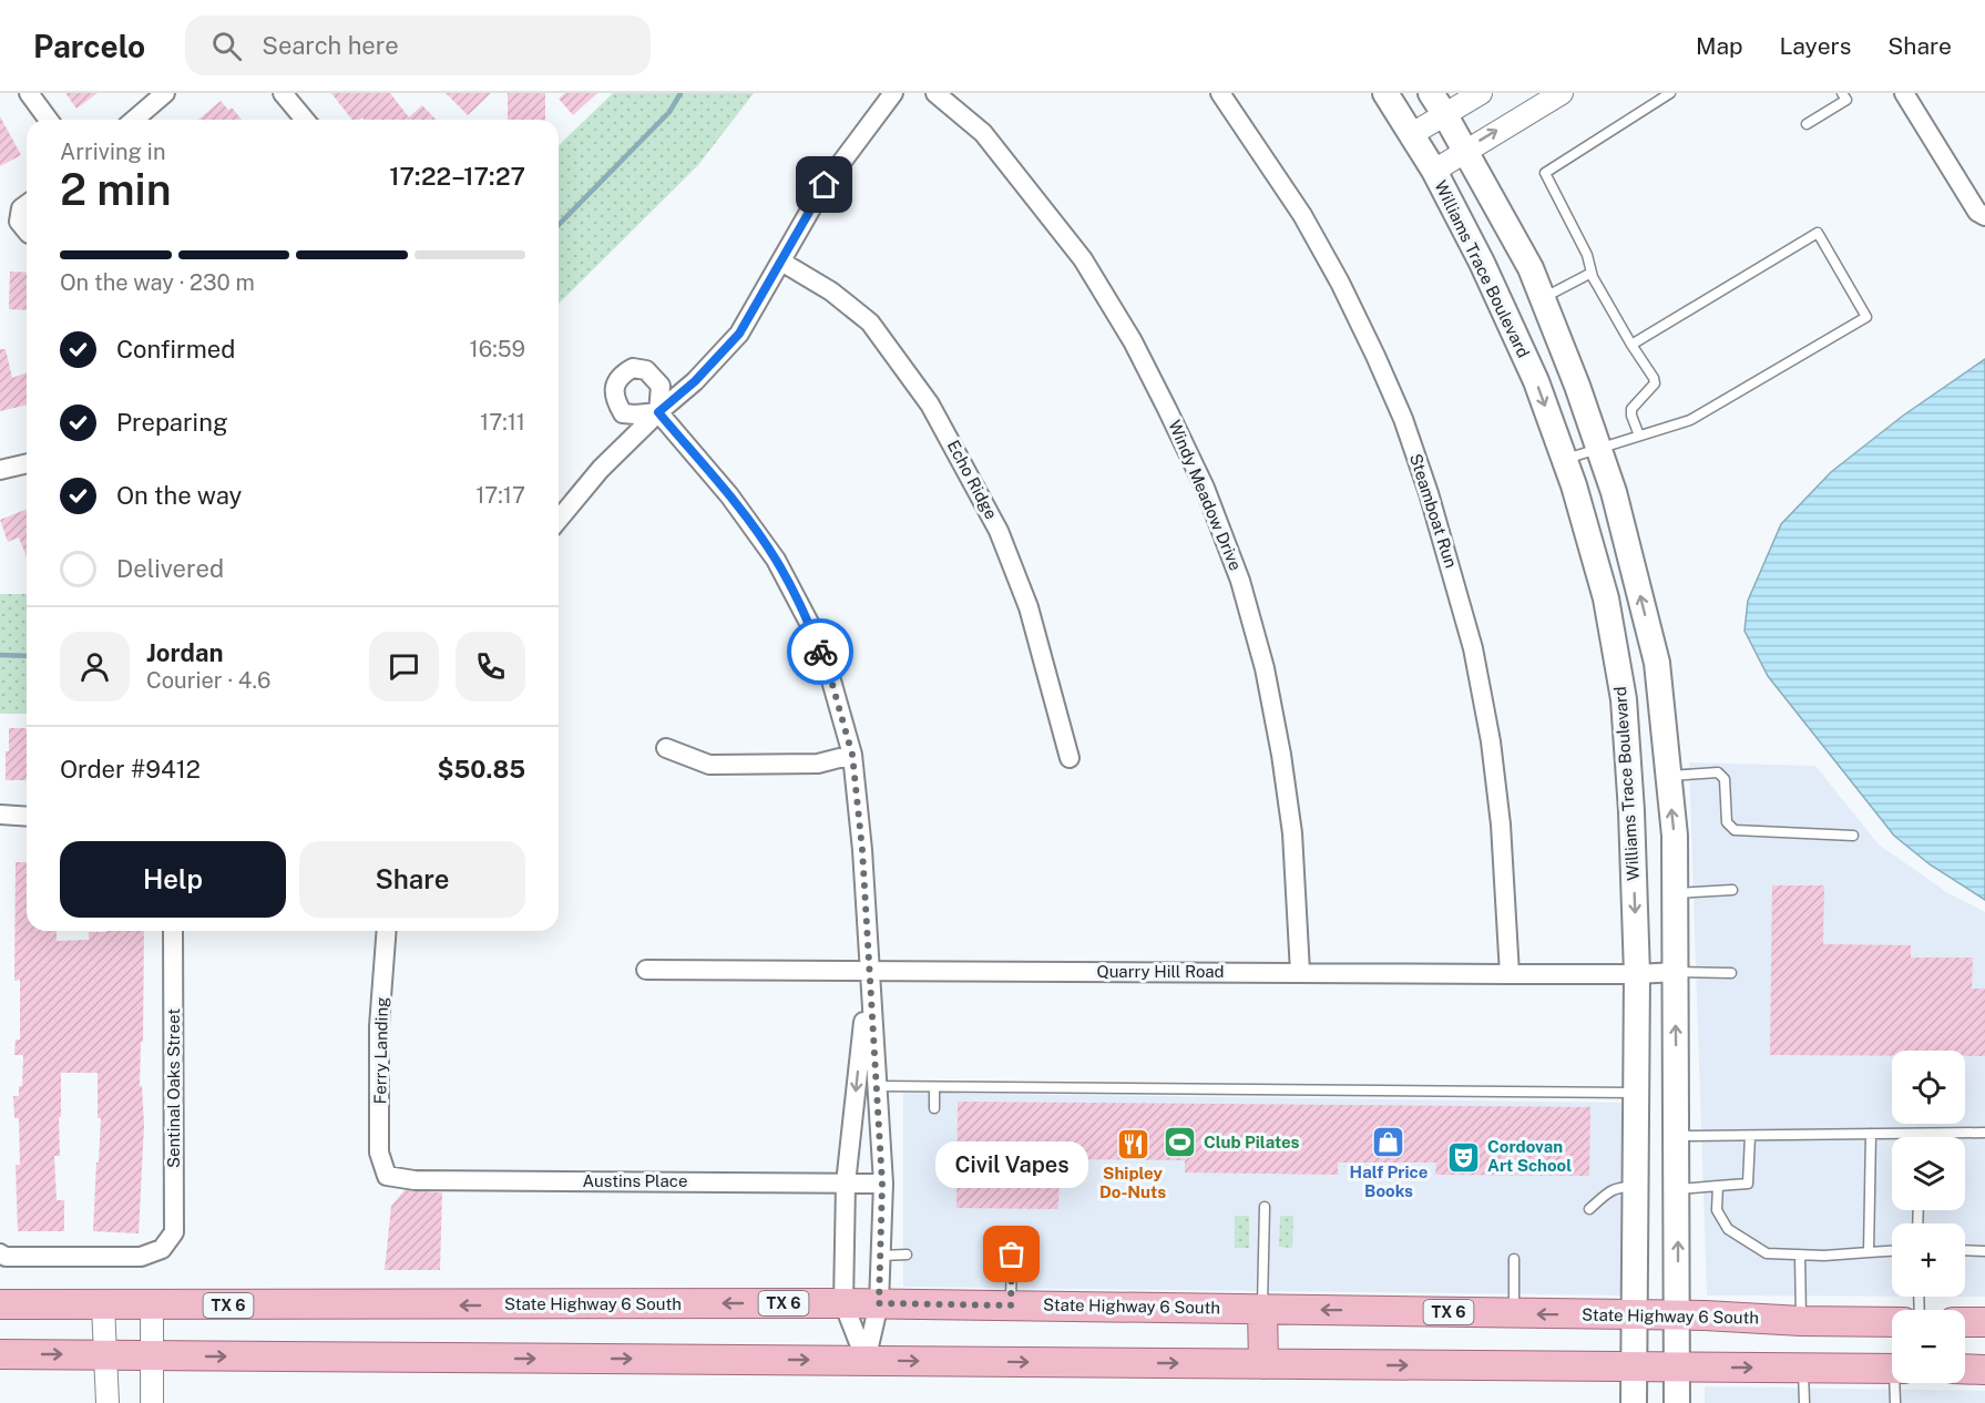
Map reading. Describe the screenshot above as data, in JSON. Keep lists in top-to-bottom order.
{
  "streets": {
    "main road": ["Williams Trace Boulevard", "TX 6", "State Highway 6 South"],
    "street": [
      "Echo Ridge",
      "Windy Meadow Drive",
      "Steamboat Run",
      "Quarry Hill Road",
      "Ferry Landing",
      "Sentinal Oaks Street",
      "Austins Place"
    ]
  },
  "crossings": [
    ["Williams Trace Boulevard", "Quarry Hill Road"],
    ["Williams Trace Boulevard", "State Highway 6 South"],
    ["Windy Meadow Drive", "Quarry Hill Road"],
    ["Steamboat Run", "Quarry Hill Road"],
    ["Ferry Landing", "Austins Place"]
  ],
  "places": {
    "sports": ["Club Pilates"],
    "shop": ["Half Price Books"],
    "restaurant": ["Shipley Do-Nuts"],
    "theatre": ["Cordovan Art School"],
    "other": ["Civil Vapes"]
  },
  "page": {
    "header": "Parcelo",
    "search": "Search here",
    "nav": ["Map", "Layers", "Share"],
    "heading": ["2 min", "Arriving in", "17:22–17:27"],
    "panel": [
      "Jordan",
      "Courier · 4.6",
      "Order #9412",
      "$50.85"
    ],
    "bar": "On the way · 230 m",
    "list": [
      ["Confirmed", "16:59"],
      ["Preparing", "17:11"],
      ["On the way", "17:17"],
      "Delivered"
    ],
    "buttons": ["Help", "Share"],
    "map_buttons": ["+", "−"],
    "bubble": "Civil Vapes"
  }
}
